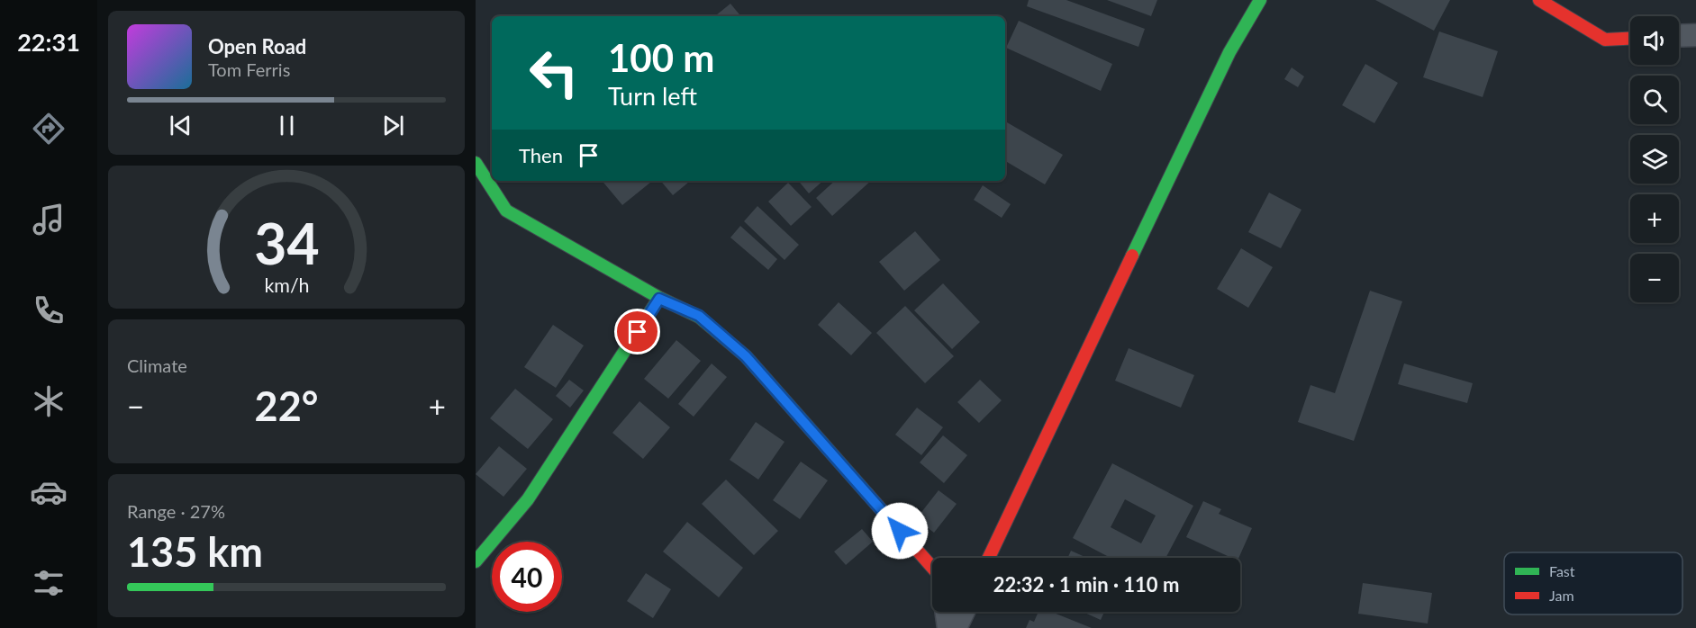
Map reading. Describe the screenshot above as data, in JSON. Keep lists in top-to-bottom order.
{
  "legend": ["Fast", "Jam"],
  "page": {
    "tabs": "22:31",
    "map_buttons": ["+", "−"],
    "turn": ["100 m", "Turn left"],
    "song": ["Open Road", "Tom Ferris"],
    "then": "Then",
    "tile": [
      "Climate",
      ["Range · 27%", "135 km"]
    ],
    "heat": ["−", "22°", "+"],
    "limit": "40",
    "trip": "22:32 · 1 min · 110 m",
    "gauge": ["34", "km/h"]
  }
}
